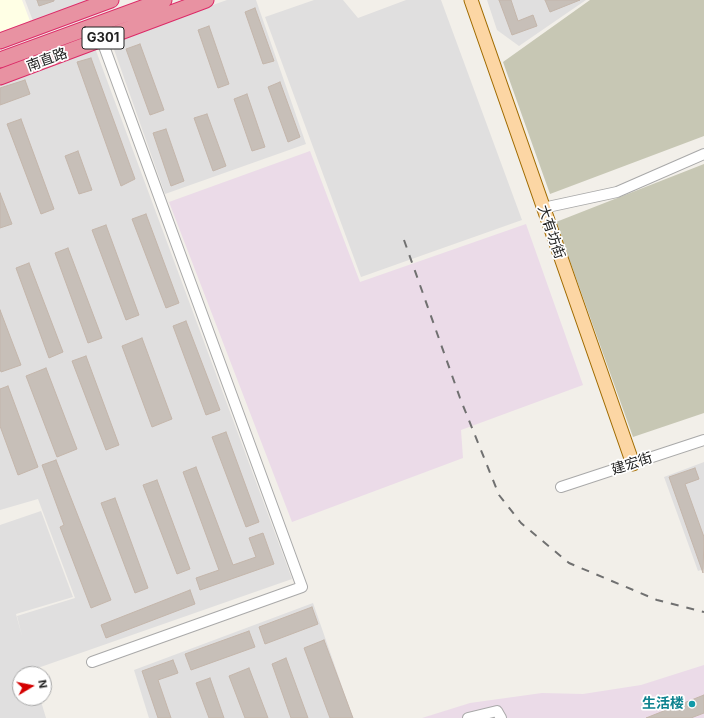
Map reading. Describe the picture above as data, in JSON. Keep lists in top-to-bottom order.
{
  "streets": {
    "highway": ["G301", "南直路"],
    "main road": ["大有坊街"],
    "street": ["建宏街"]
  },
  "crossings": [
    ["大有坊街", "建宏街"]
  ],
  "places": ["生活楼"],
  "north": "right"
}
